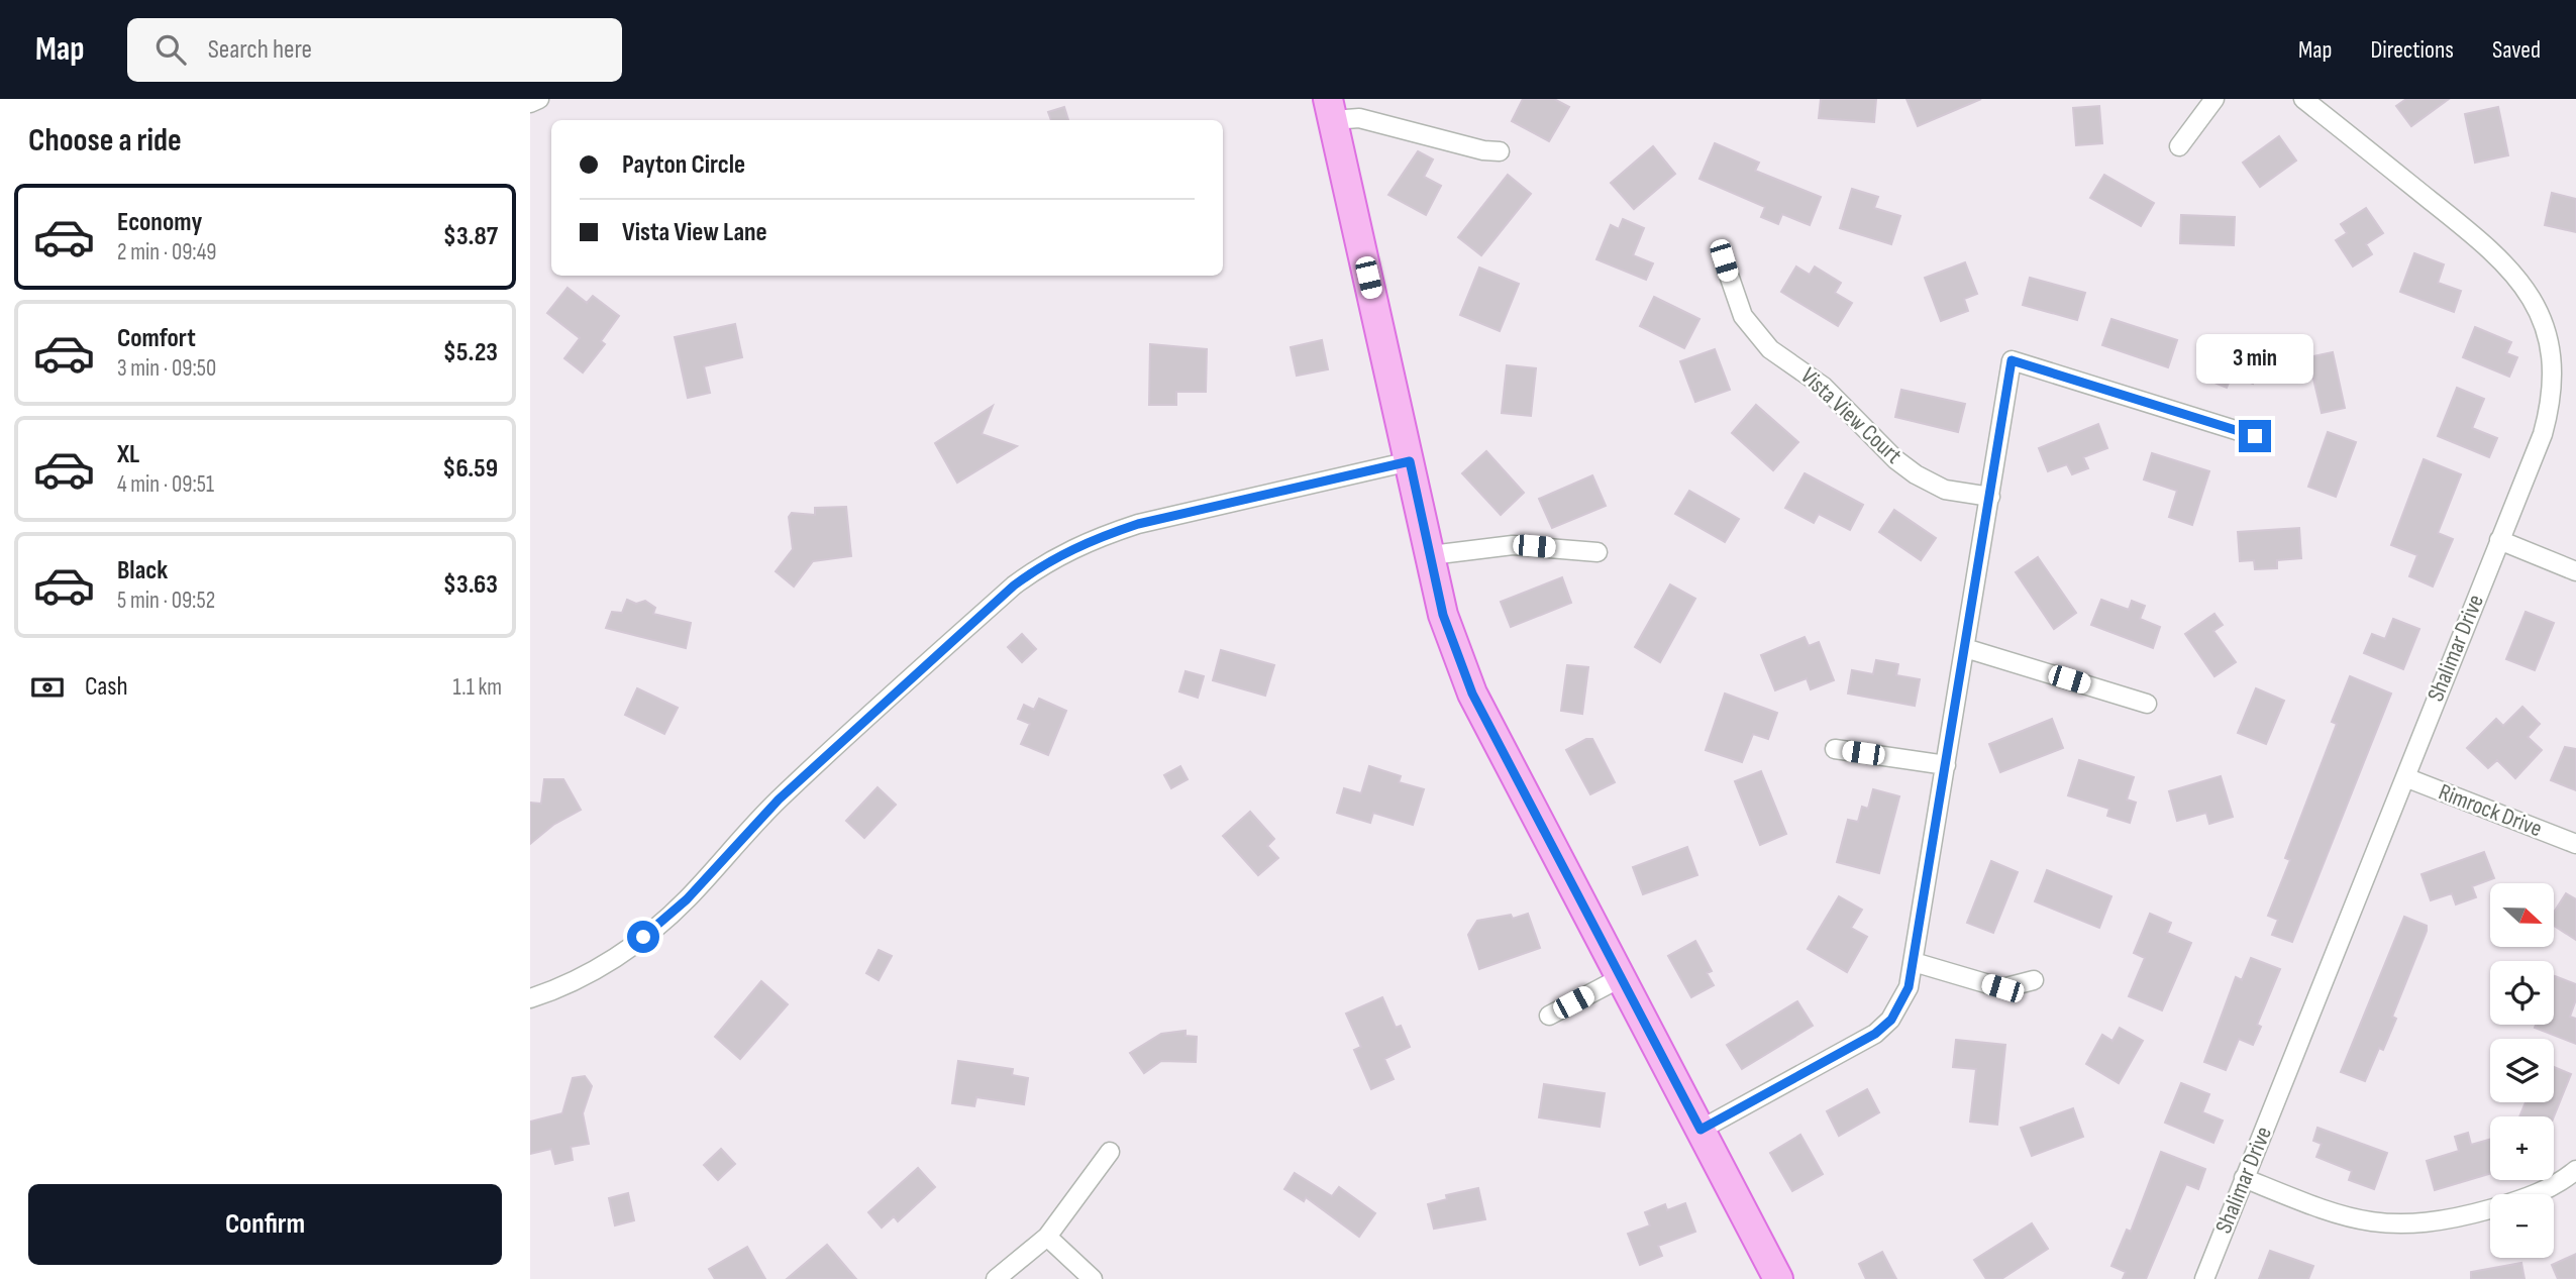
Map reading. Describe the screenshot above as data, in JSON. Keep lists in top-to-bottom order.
{
  "streets": {
    "street": ["Vista View Court", "Shalimar Drive", "Rimrock Drive"]
  },
  "crossings": [
    ["Shalimar Drive", "Rimrock Drive"]
  ],
  "north": "right",
  "page": {
    "header": "Map",
    "search": "Search here",
    "nav": ["Map", "Directions", "Saved"],
    "heading": "Choose a ride",
    "banner": ["Payton Circle", "Vista View Lane"],
    "list": [
      {
        "name": "Economy",
        "note": "2 min · 09:49",
        "value": "$3.87"
      },
      {
        "name": "Comfort",
        "note": "3 min · 09:50",
        "value": "$5.23"
      },
      {
        "name": "XL",
        "note": "4 min · 09:51",
        "value": "$6.59"
      },
      {
        "name": "Black",
        "note": "5 min · 09:52",
        "value": "$3.63"
      }
    ],
    "bubble": "3 min",
    "pay": ["Cash", "1.1 km"],
    "map_buttons": ["+", "−"],
    "buttons": "Confirm"
  }
}
